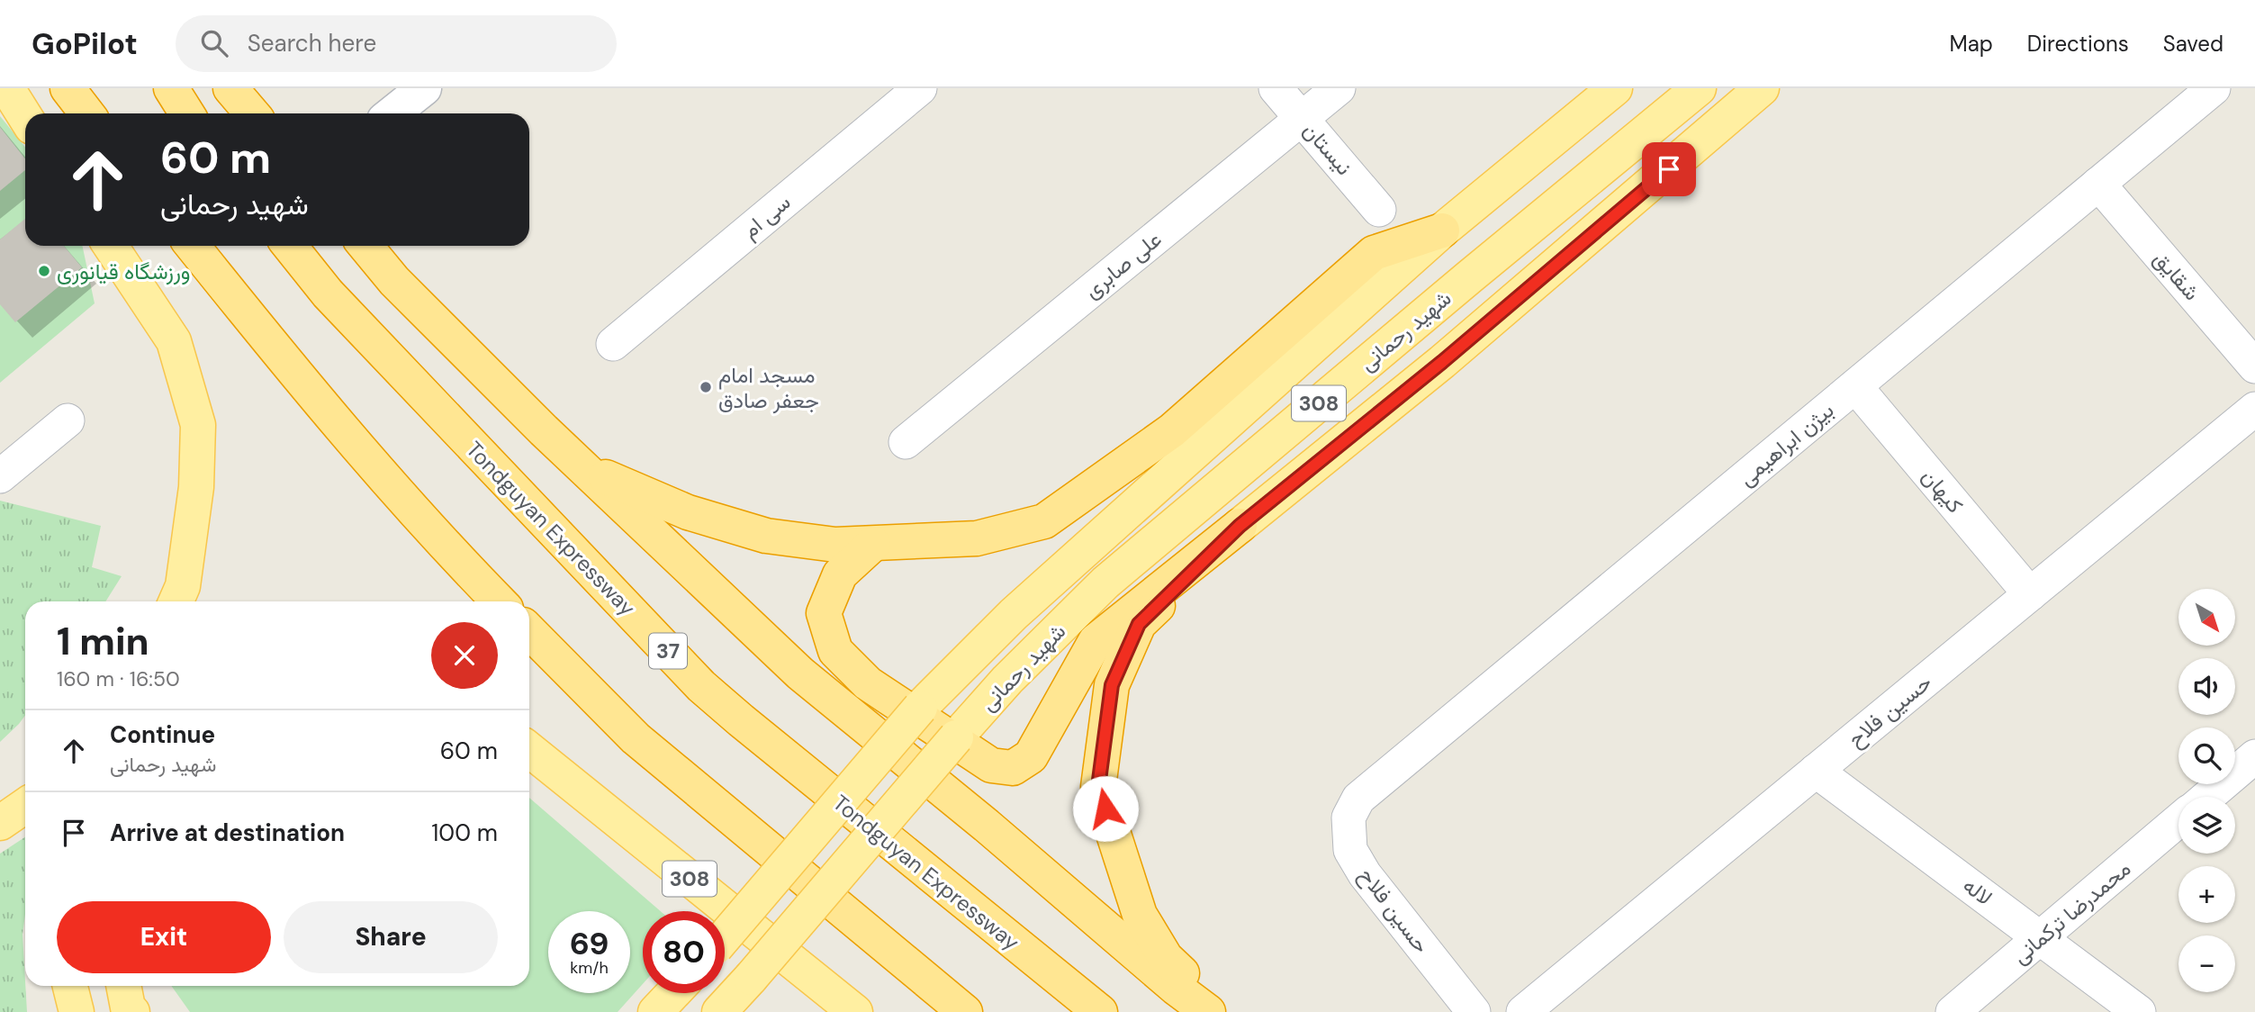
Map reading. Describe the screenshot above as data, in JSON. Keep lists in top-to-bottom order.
{
  "streets": {
    "highway": ["Tondguyan Expressway", "37"],
    "main road": ["شهید رحمانی", "308"],
    "street": [
      "نیستان",
      "سی ام",
      "علی صابری",
      "شقایق",
      "بیژن ابراهیمی",
      "کیهان",
      "حسین فلاح",
      "لاله",
      "محمدرضا ترکمانی"
    ]
  },
  "crossings": [
    ["نیستان", "علی صابری"],
    ["شقایق", "بیژن ابراهیمی"],
    ["بیژن ابراهیمی", "کیهان"],
    ["بیژن ابراهیمی", "حسین فلاح"],
    ["کیهان", "حسین فلاح"],
    ["حسین فلاح", "لاله"],
    ["لاله", "محمدرضا ترکمانی"]
  ],
  "places": ["ورزشگاه قیانوری", "مسجد امام جعفر صادق"],
  "north": "bottom right",
  "page": {
    "header": "GoPilot",
    "search": "Search here",
    "nav": ["Map", "Directions", "Saved"],
    "turn": ["60 m", "شهید رحمانی"],
    "map_buttons": ["+", "−"],
    "heading": ["1 min", "160 m · 16:50"],
    "list": [
      {
        "name": "Continue",
        "note": "شهید رحمانی",
        "value": "60 m"
      },
      {
        "name": "Arrive at destination",
        "value": "100 m"
      }
    ],
    "buttons": ["Exit", "Share"],
    "speed": "69 km/h",
    "limit": "80"
  }
}
